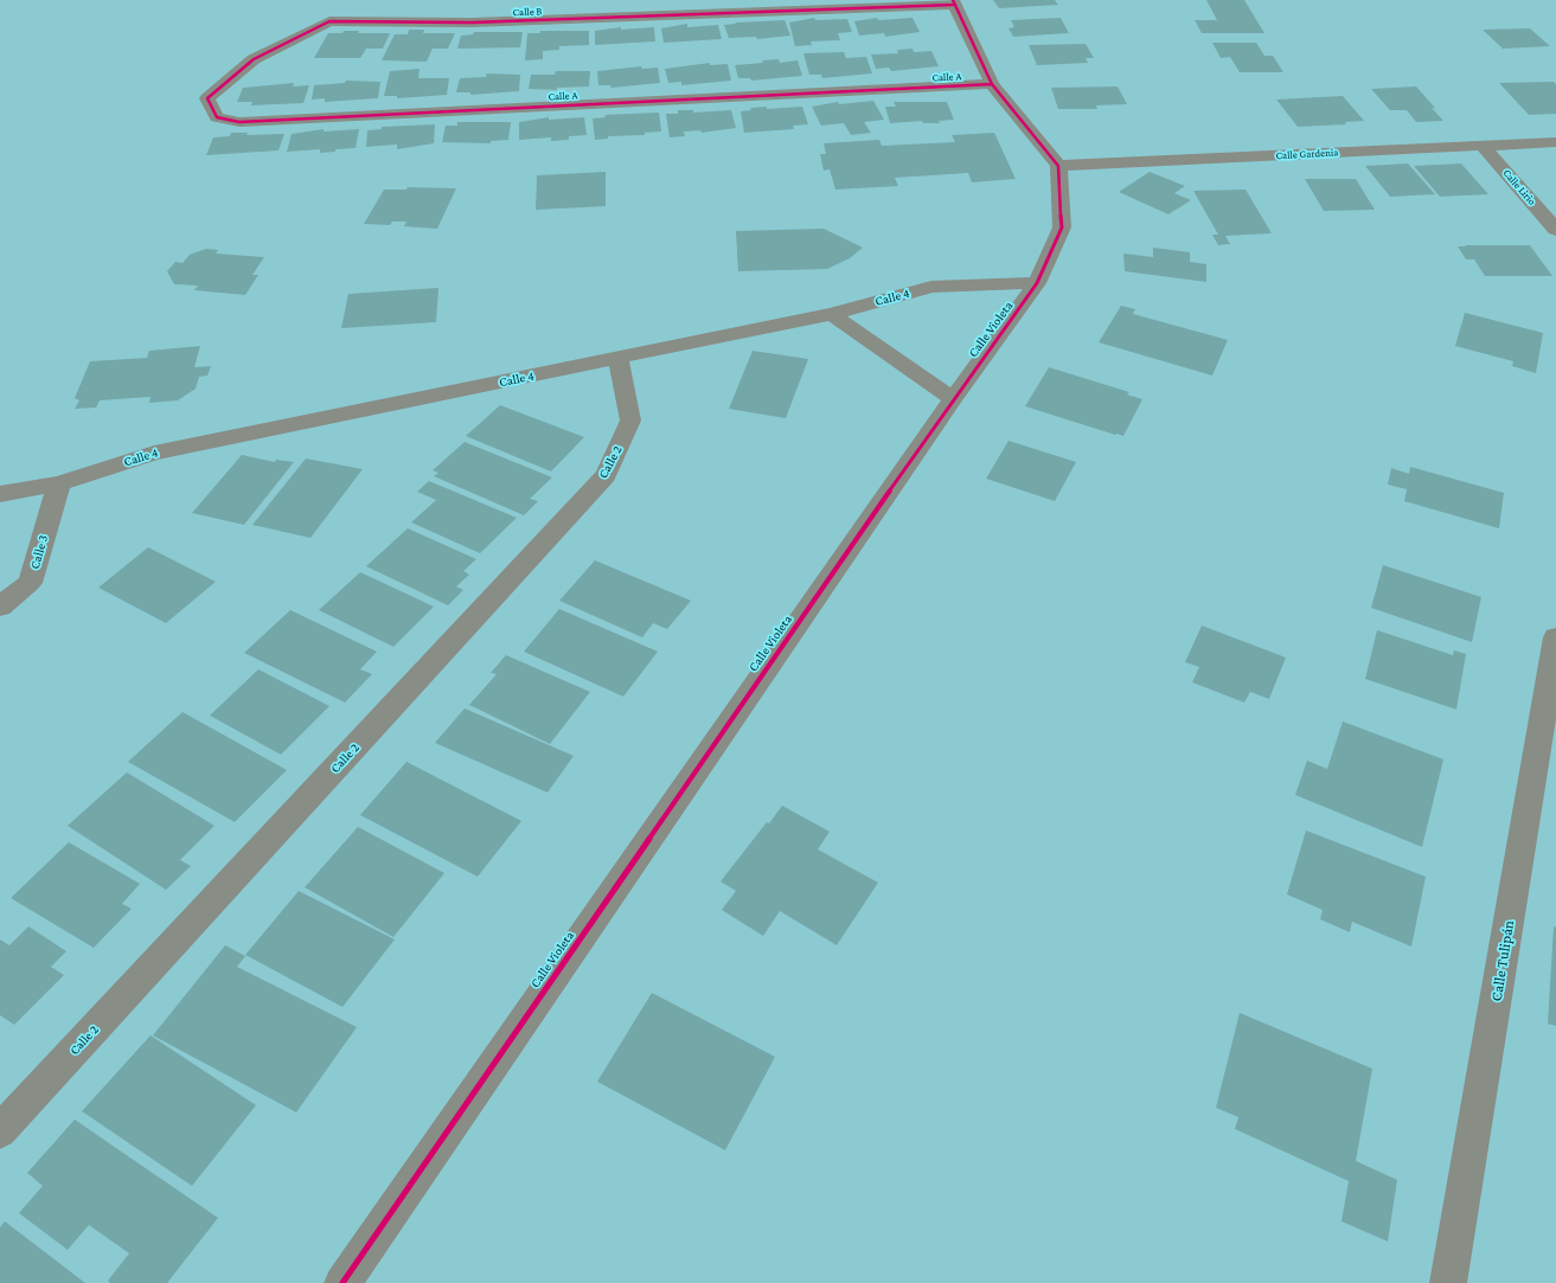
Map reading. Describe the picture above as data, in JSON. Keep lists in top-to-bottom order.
{
  "streets": {
    "street": [
      "Calle B",
      "Calle A",
      "Calle Gardenia",
      "Calle Lirio",
      "Calle 4",
      "Calle Violeta",
      "Calle 2",
      "Calle 3",
      "Calle Tulipán"
    ]
  },
  "crossings": [
    ["Calle B", "Calle A"],
    ["Calle Gardenia", "Calle Lirio"],
    ["Calle Gardenia", "Calle Violeta"],
    ["Calle 4", "Calle Violeta"],
    ["Calle 4", "Calle 2"],
    ["Calle 4", "Calle 3"]
  ]
}
